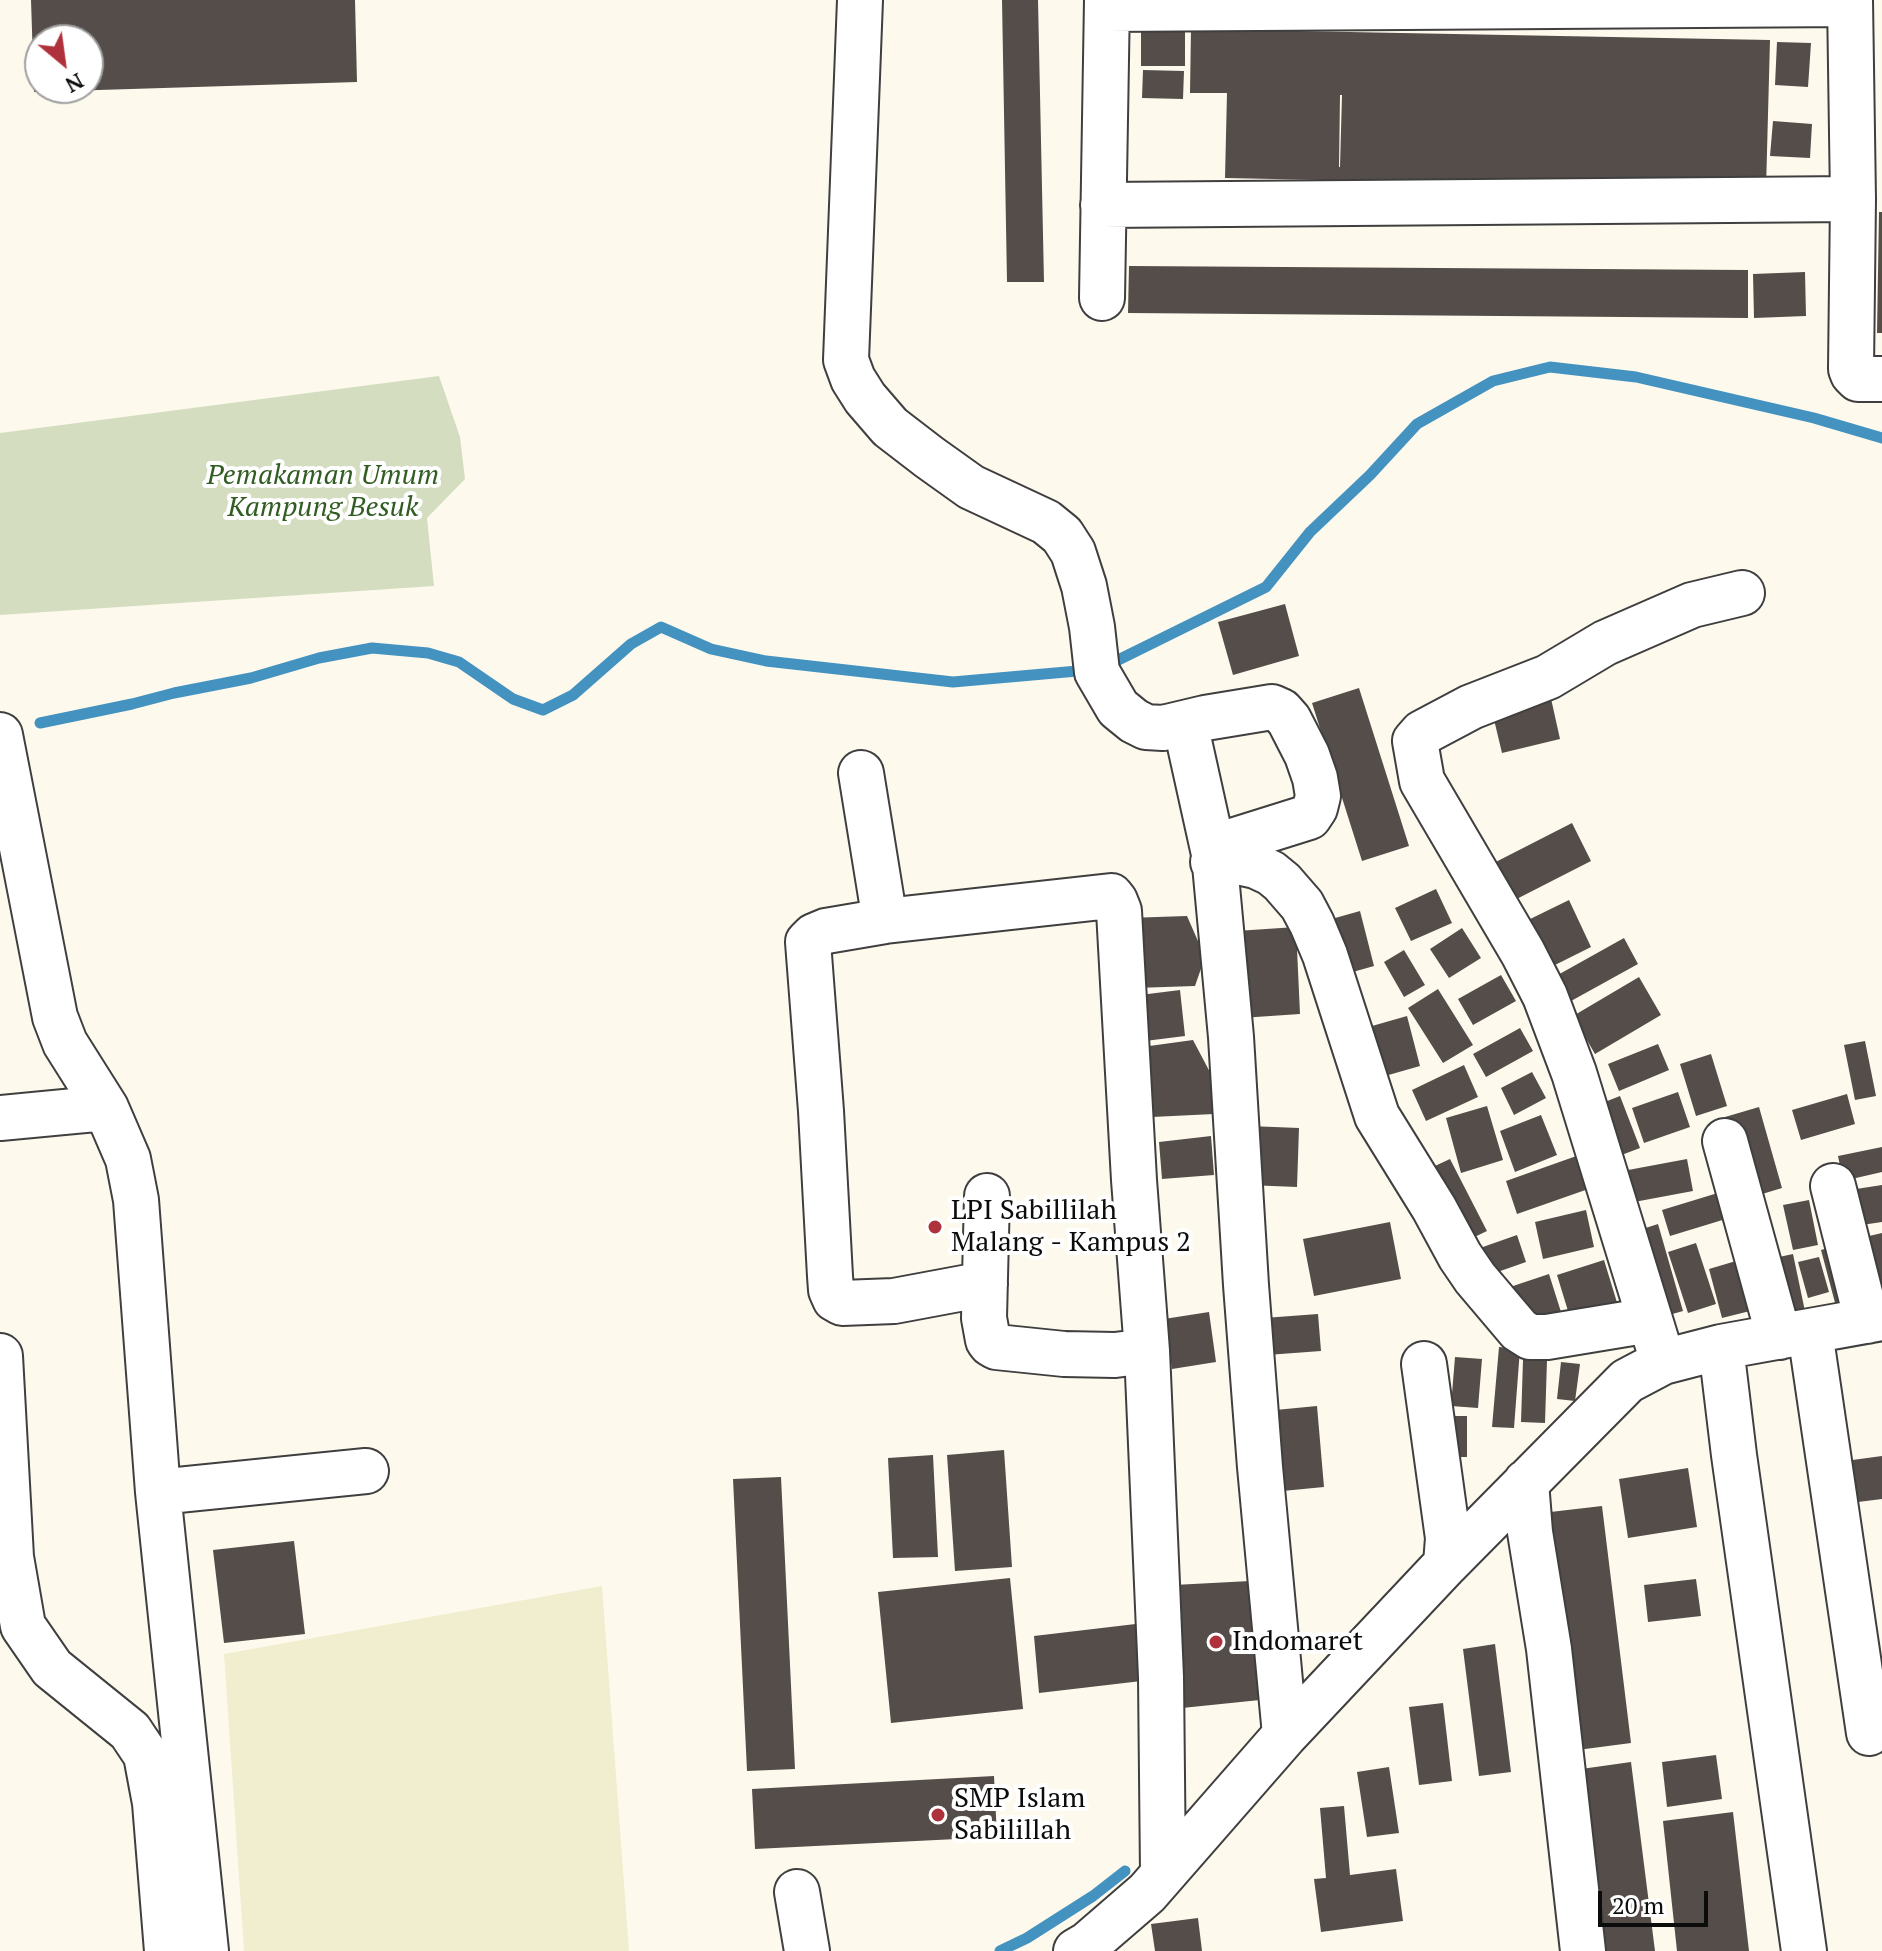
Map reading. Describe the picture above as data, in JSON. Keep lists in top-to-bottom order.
{
  "parks": ["Pemakaman Umum Kampung Besuk"],
  "places": ["LPI Sabillilah Malang - Kampus 2", "Indomaret", "SMP Islam Sabilillah"],
  "scale_bar": "20 m",
  "north": "bottom right"
}
